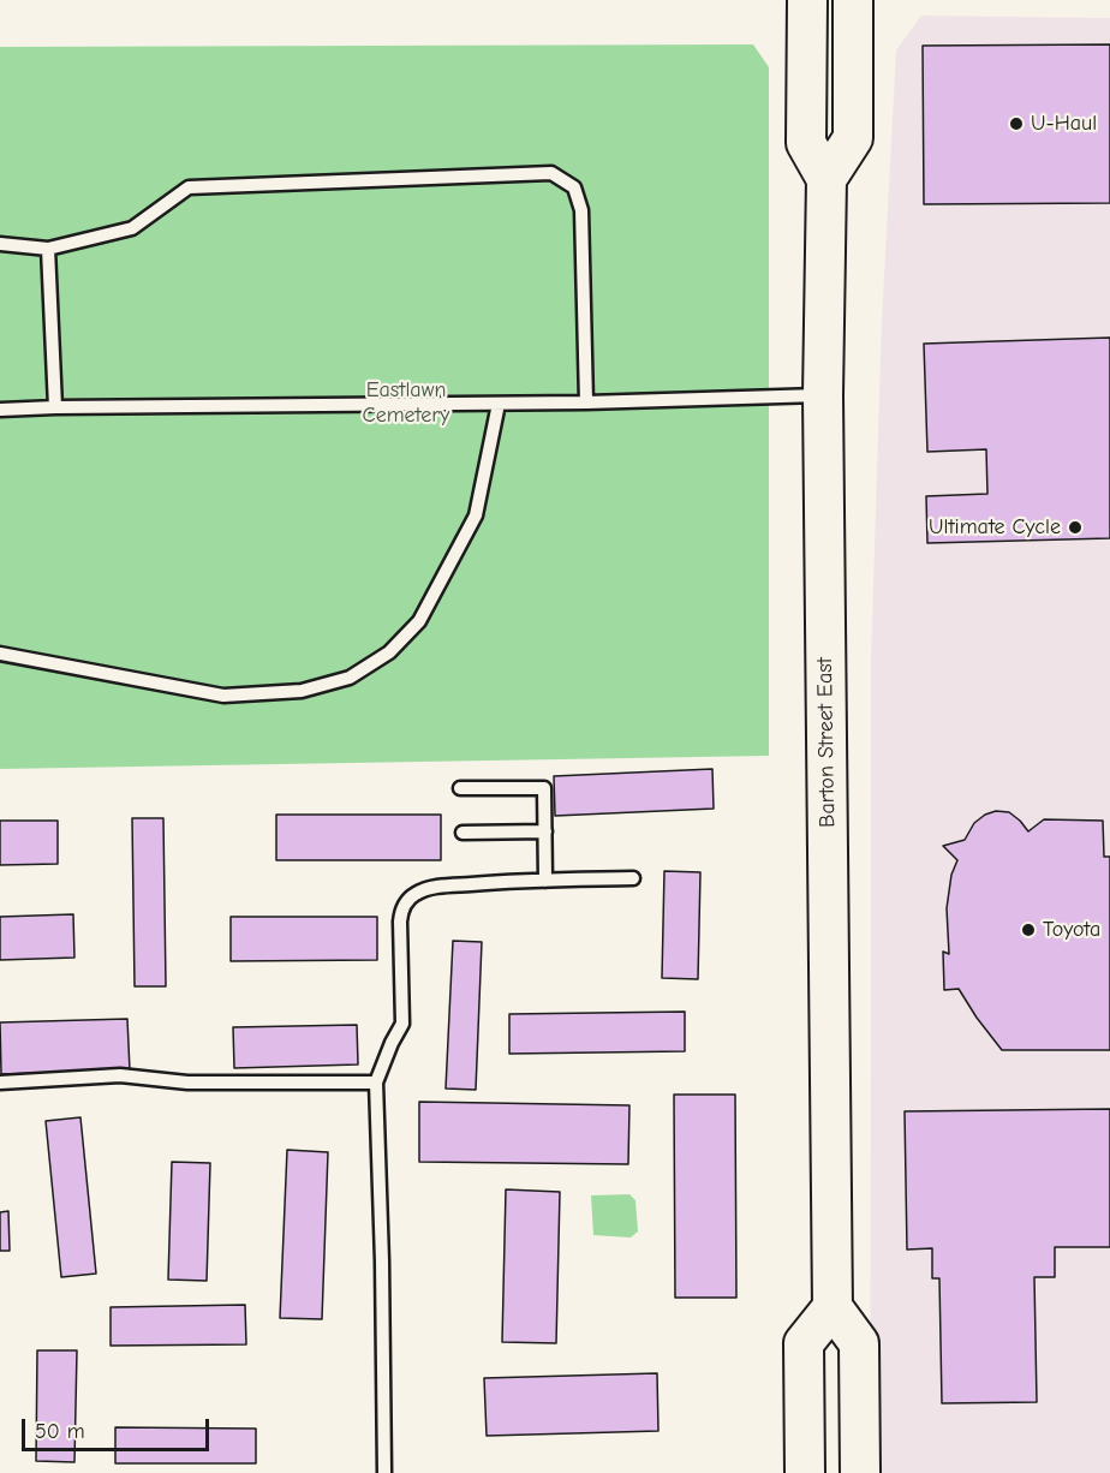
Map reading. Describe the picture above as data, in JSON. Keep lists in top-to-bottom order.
{
  "streets": {
    "main road": ["Barton Street East"]
  },
  "parks": ["Eastlawn Cemetery"],
  "places": ["U-Haul", "Ultimate Cycle", "Toyota"],
  "scale_bar": "50 m"
}
